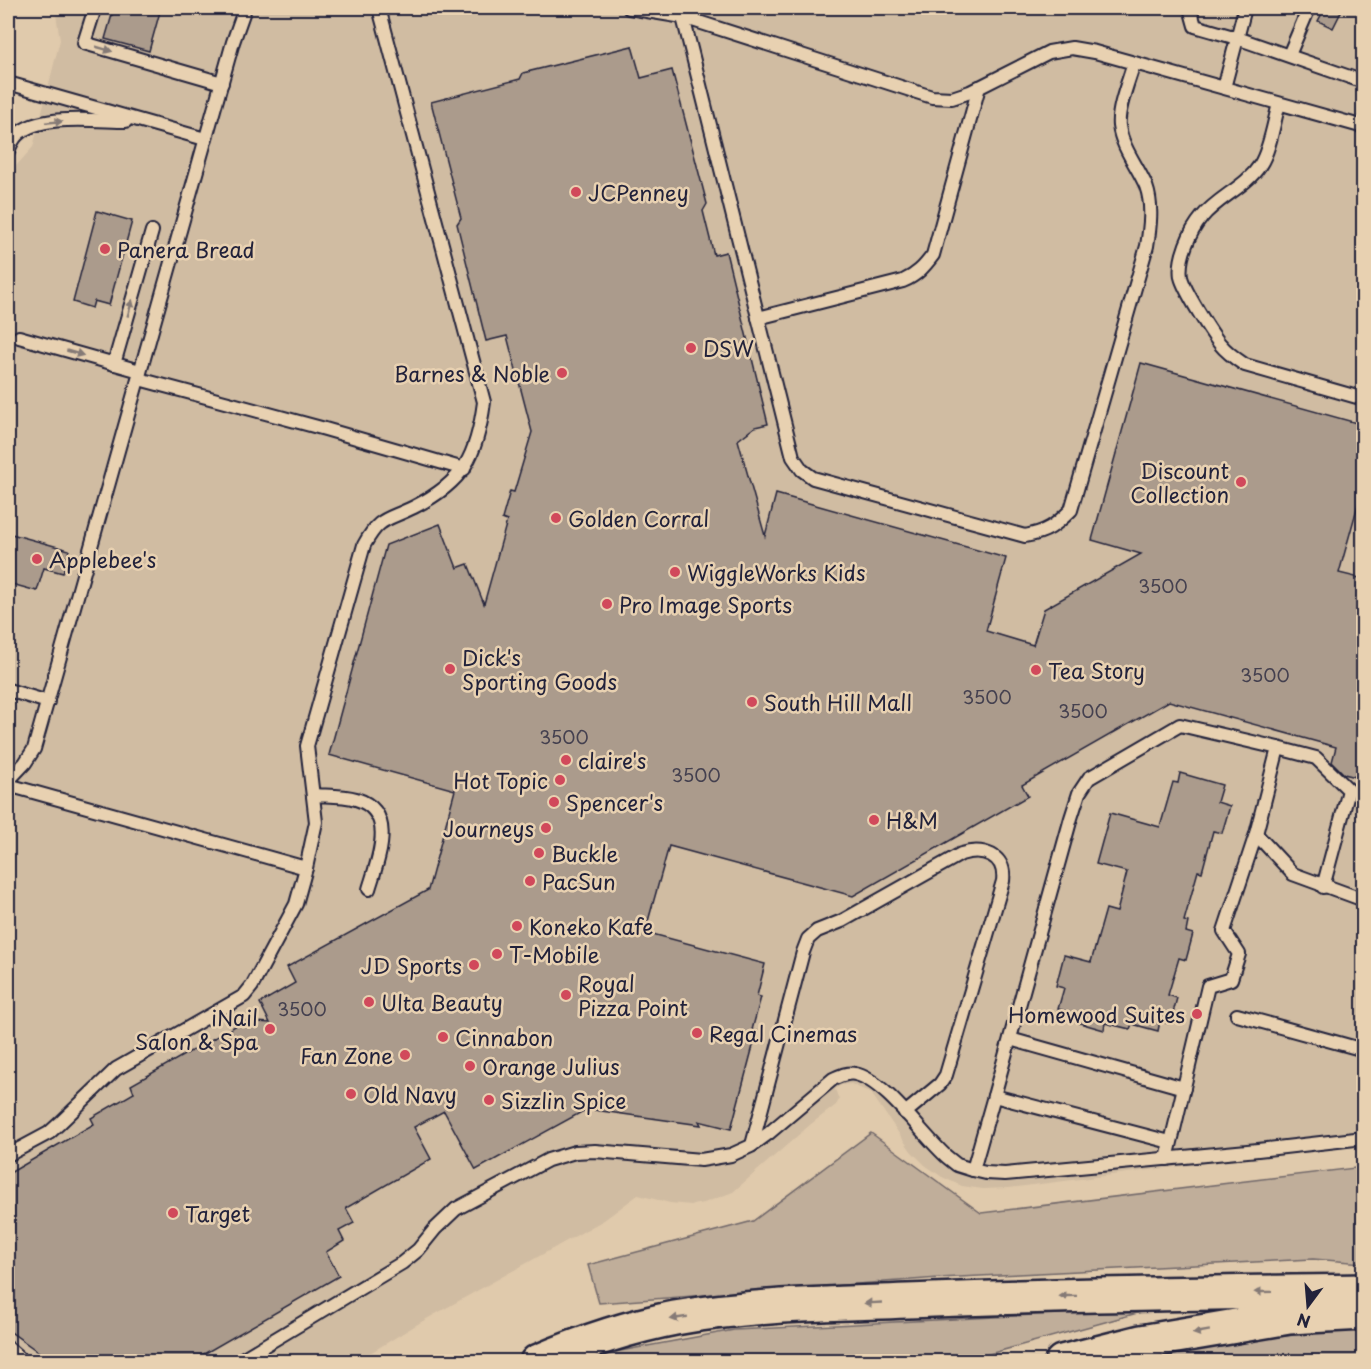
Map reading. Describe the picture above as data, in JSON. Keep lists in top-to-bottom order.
{
  "places": [
    "JCPenney",
    "Panera Bread",
    "DSW",
    "Barnes & Noble",
    "Discount Collection",
    "Golden Corral",
    "Applebee's",
    "WiggleWorks Kids",
    "Pro Image Sports",
    "Dick's Sporting Goods",
    "Tea Story",
    "South Hill Mall",
    "claire's",
    "Hot Topic",
    "Spencer's",
    "H&M",
    "Journeys",
    "Buckle",
    "PacSun",
    "Koneko Kafe",
    "T-Mobile",
    "JD Sports",
    "Royal Pizza Point",
    "Ulta Beauty",
    "Homewood Suites",
    "iNail Salon & Spa",
    "Regal Cinemas",
    "Cinnabon",
    "Fan Zone",
    "Orange Julius",
    "Old Navy",
    "Sizzlin Spice",
    "Target"
  ],
  "house_numbers": [
    "3500",
    "3500",
    "3500",
    "3500",
    "3500",
    "3500",
    "3500"
  ],
  "north": "bottom"
}
